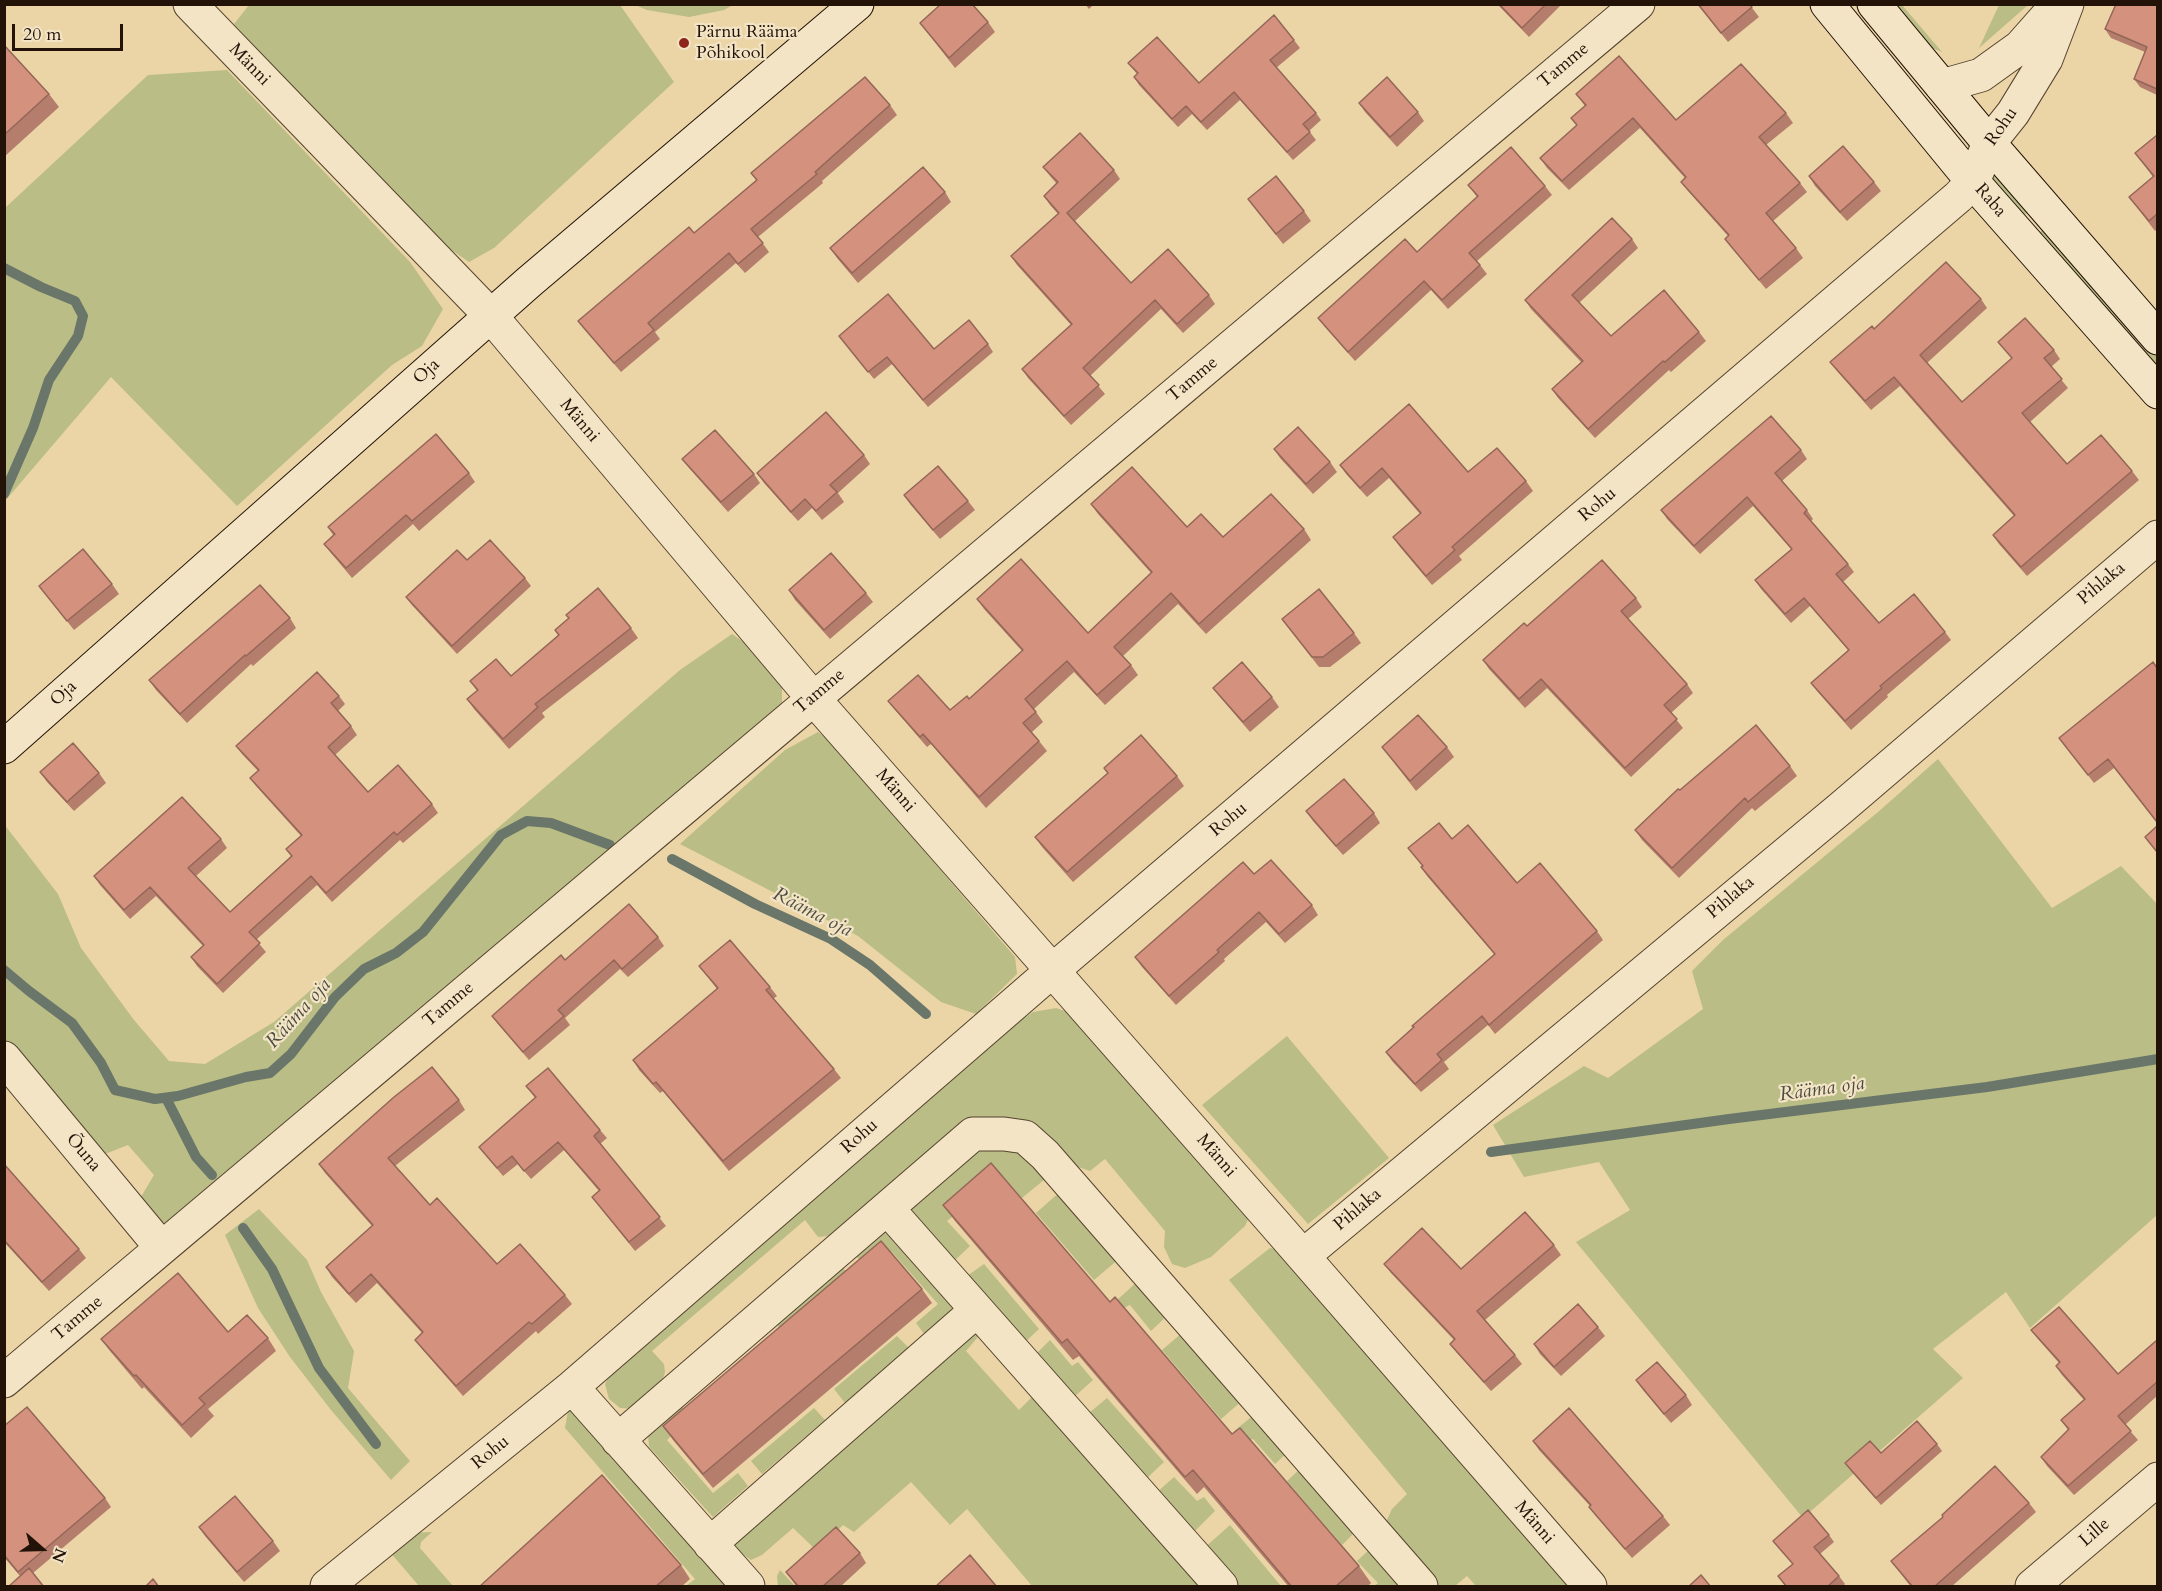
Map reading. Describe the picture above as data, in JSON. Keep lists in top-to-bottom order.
{
  "streets": {
    "street": [
      "Männi",
      "Tamme",
      "Rohu",
      "Raba",
      "Oja",
      "Pihlaka",
      "Õuna",
      "Lille"
    ]
  },
  "crossings": [
    ["Männi", "Tamme"],
    ["Männi", "Rohu"],
    ["Männi", "Oja"],
    ["Männi", "Pihlaka"],
    ["Tamme", "Õuna"],
    ["Rohu", "Raba"]
  ],
  "water": ["Rääma oja"],
  "places": ["Pärnu Rääma Põhikool"],
  "scale_bar": "20 m",
  "north": "right"
}
